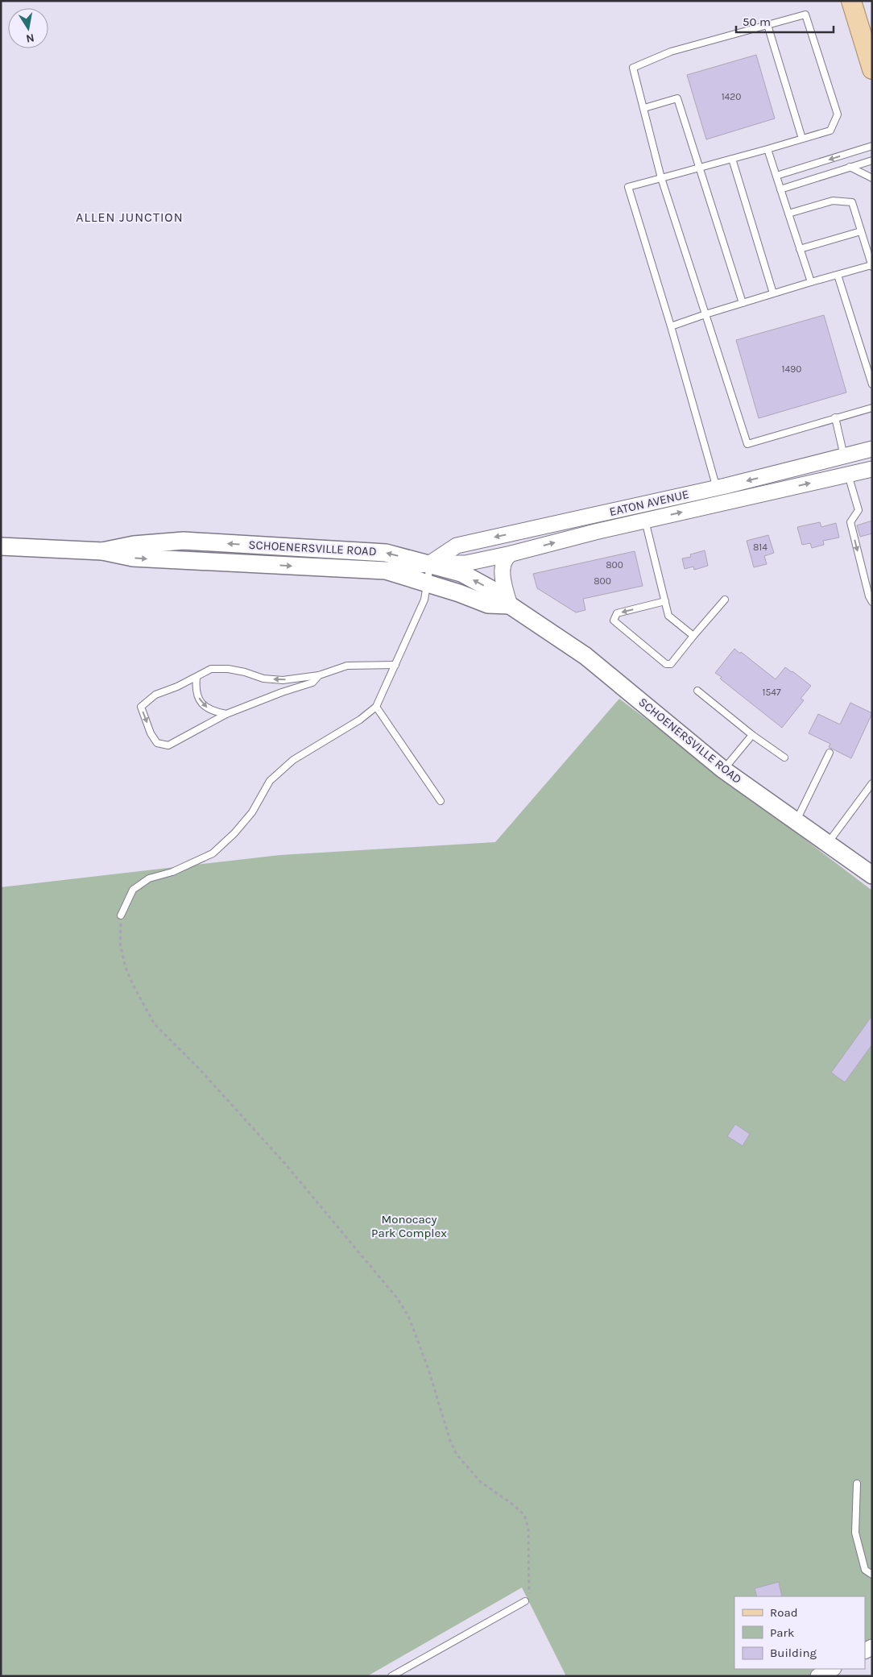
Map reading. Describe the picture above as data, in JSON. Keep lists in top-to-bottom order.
{
  "streets": {
    "main road": ["SCHOENERSVILLE ROAD"],
    "street": ["EATON AVENUE"]
  },
  "crossings": [
    ["EATON AVENUE", "SCHOENERSVILLE ROAD"]
  ],
  "districts": ["ALLEN JUNCTION"],
  "parks": ["Monocacy Park Complex"],
  "house_numbers": [
    "1420",
    "1490",
    "814",
    "800",
    "800",
    "1547"
  ],
  "legend": ["Road", "Park", "Building"],
  "scale_bar": "50 m",
  "north": "bottom"
}
